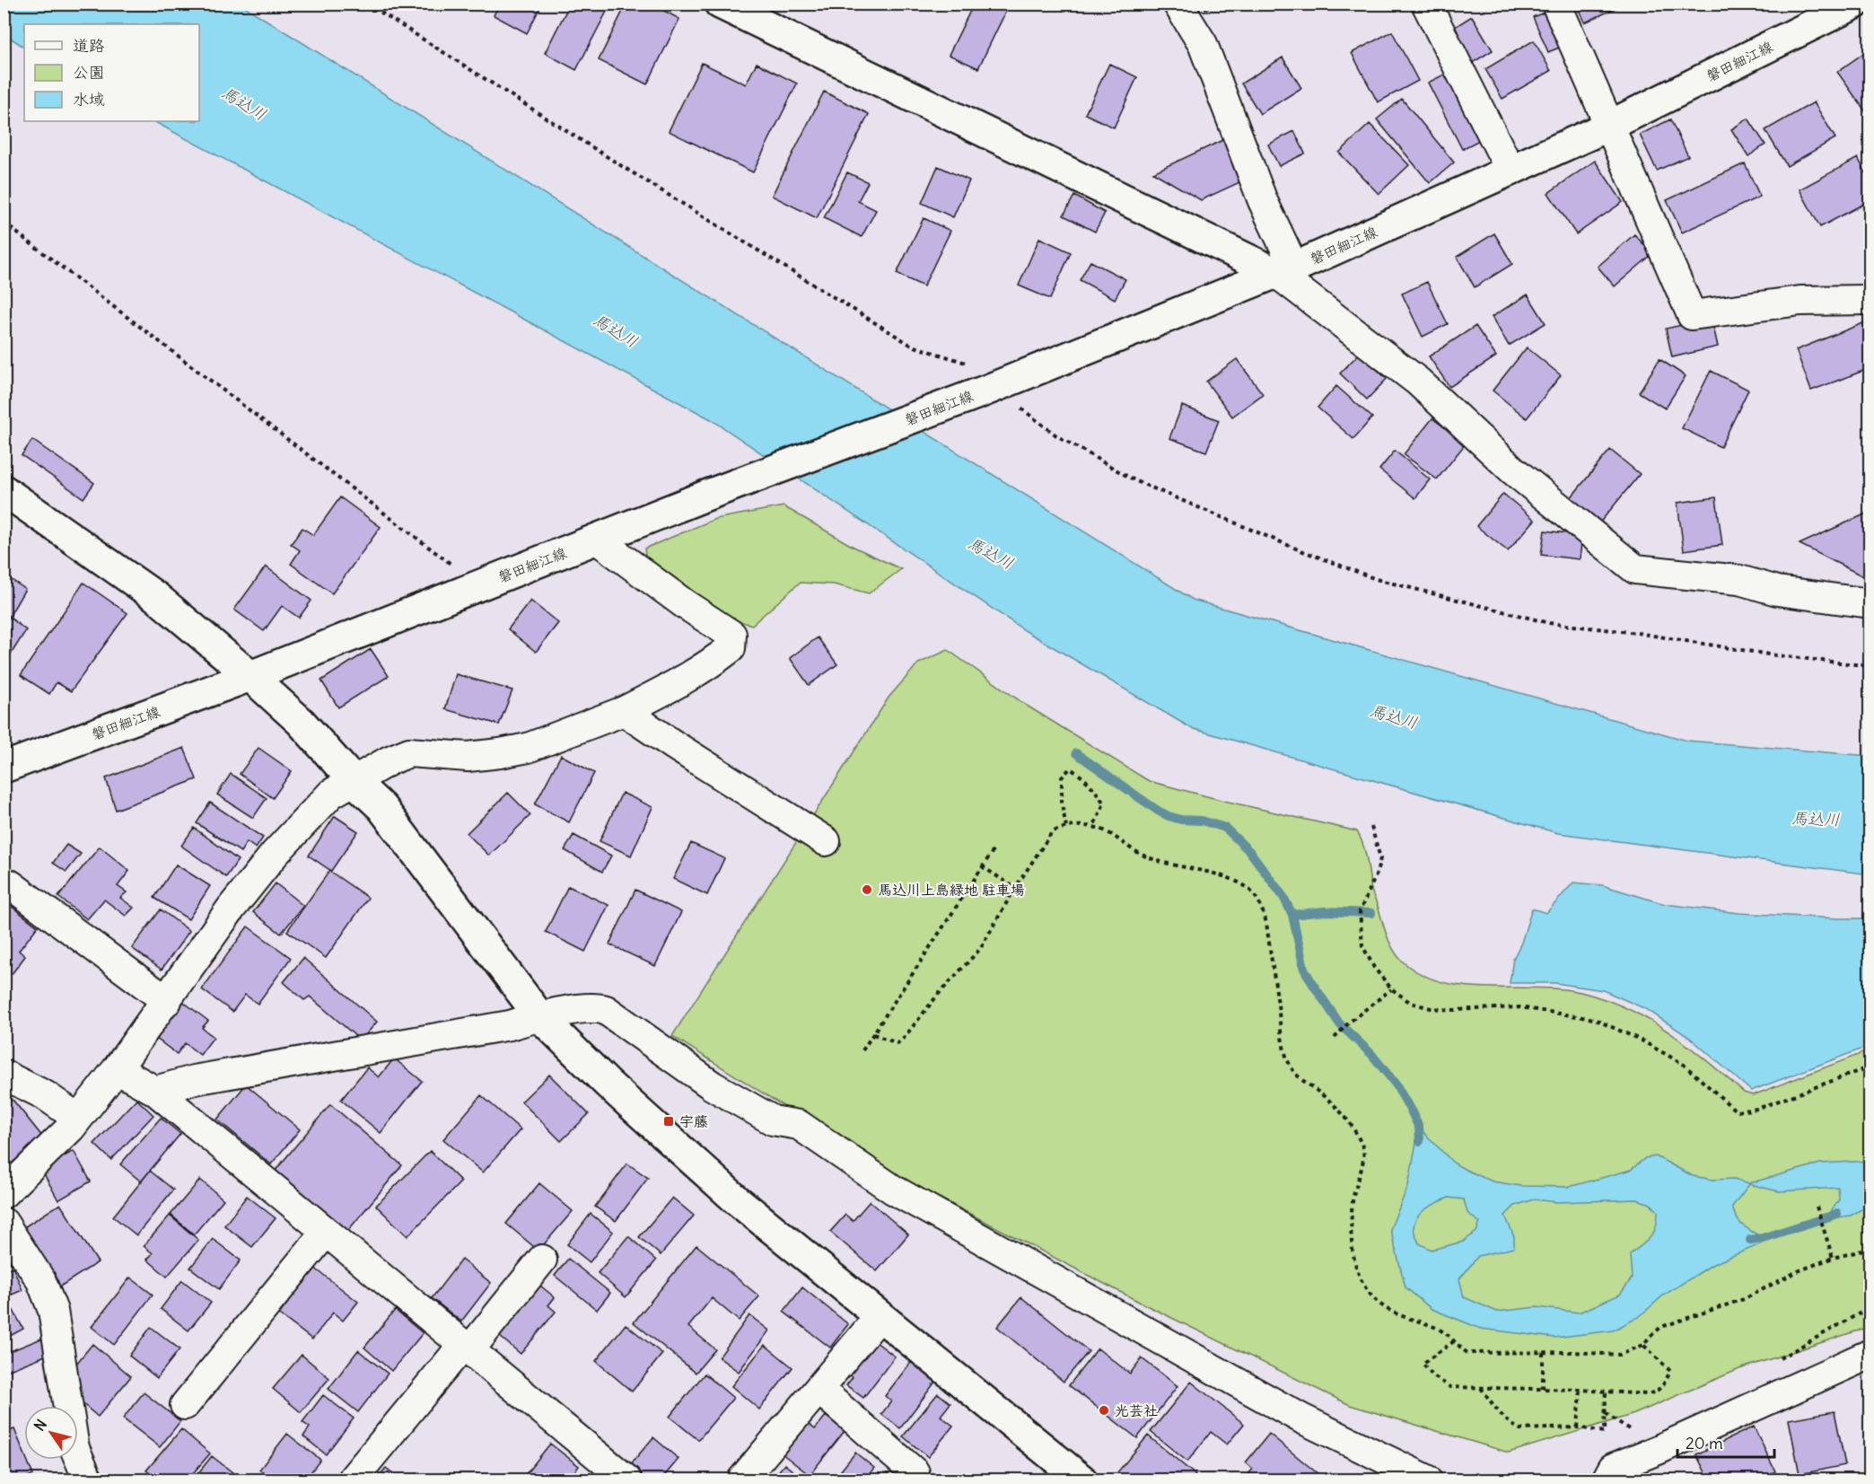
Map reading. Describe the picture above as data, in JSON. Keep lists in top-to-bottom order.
{
  "streets": {
    "street": ["磐田細江線"]
  },
  "water": ["馬込川"],
  "places": {
    "other": ["馬込川上島緑地 駐車場", "光芸社"],
    "transit": ["宇藤"]
  },
  "legend": ["道路", "公園", "水域"],
  "scale_bar": "20 m",
  "north": "top left"
}
